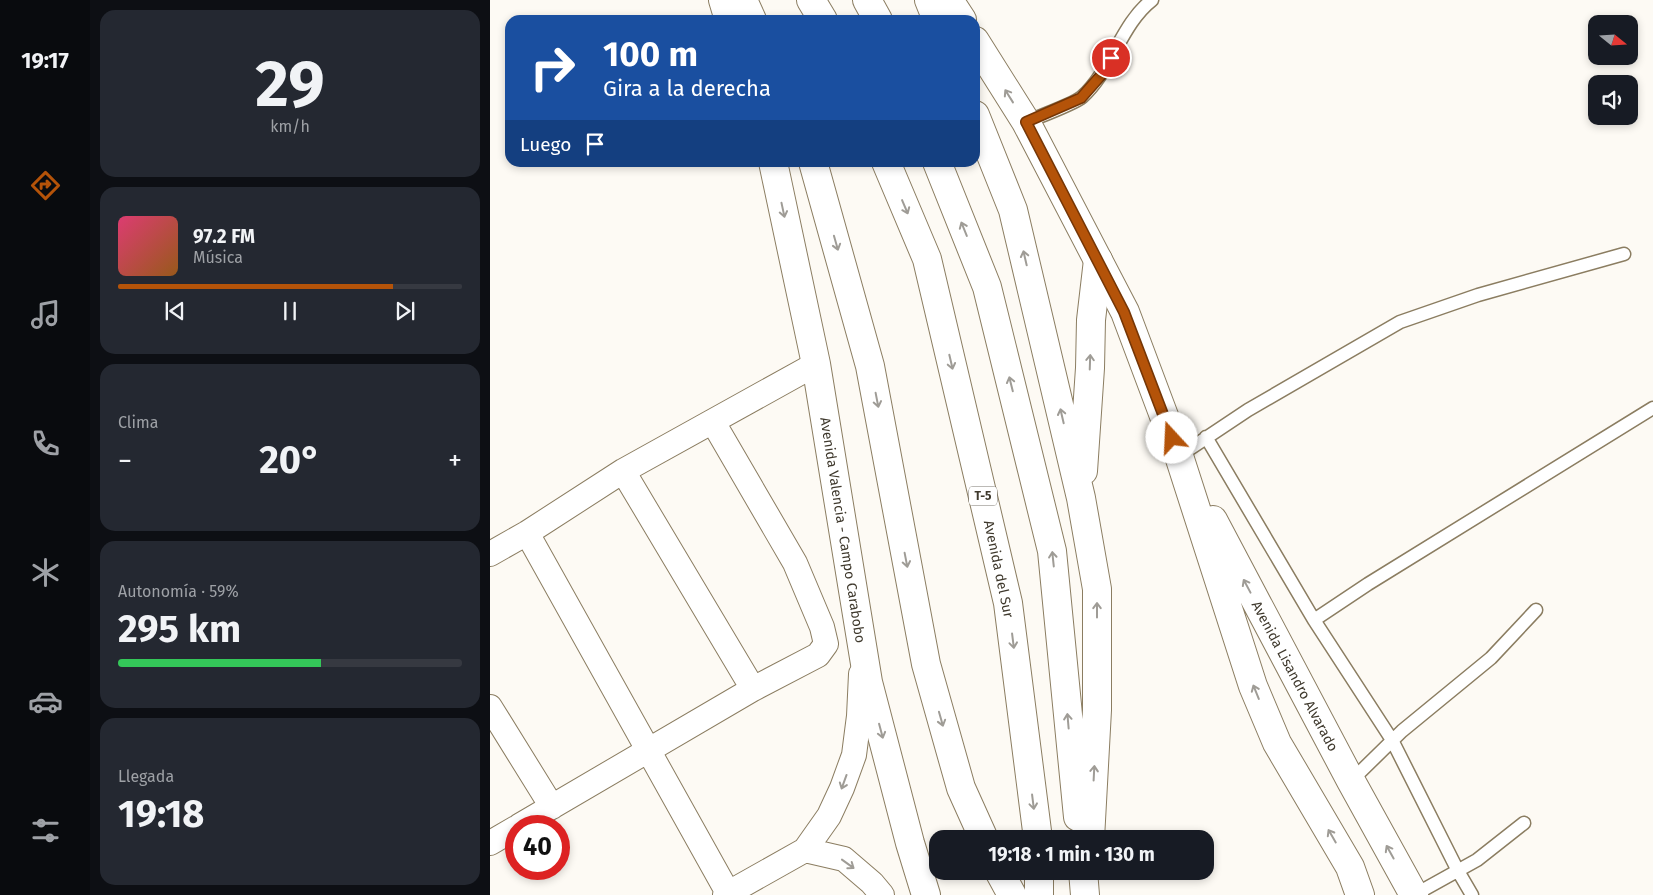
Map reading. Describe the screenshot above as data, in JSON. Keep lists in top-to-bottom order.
{
  "streets": {
    "main road": [
      "T-5",
      "Avenida Valencia - Campo Carabobo",
      "Avenida del Sur",
      "Avenida Lisandro Alvarado"
    ]
  },
  "north": "right",
  "page": {
    "tabs": "19:17",
    "tile": [
      ["29", "km/h"],
      "Clima",
      ["Autonomía · 59%", "295 km"],
      ["Llegada", "19:18"]
    ],
    "turn": ["100 m", "Gira a la derecha"],
    "then": "Luego",
    "song": ["97.2 FM", "Música"],
    "heat": ["−", "20°", "+"],
    "limit": "40",
    "trip": "19:18 · 1 min · 130 m"
  }
}
